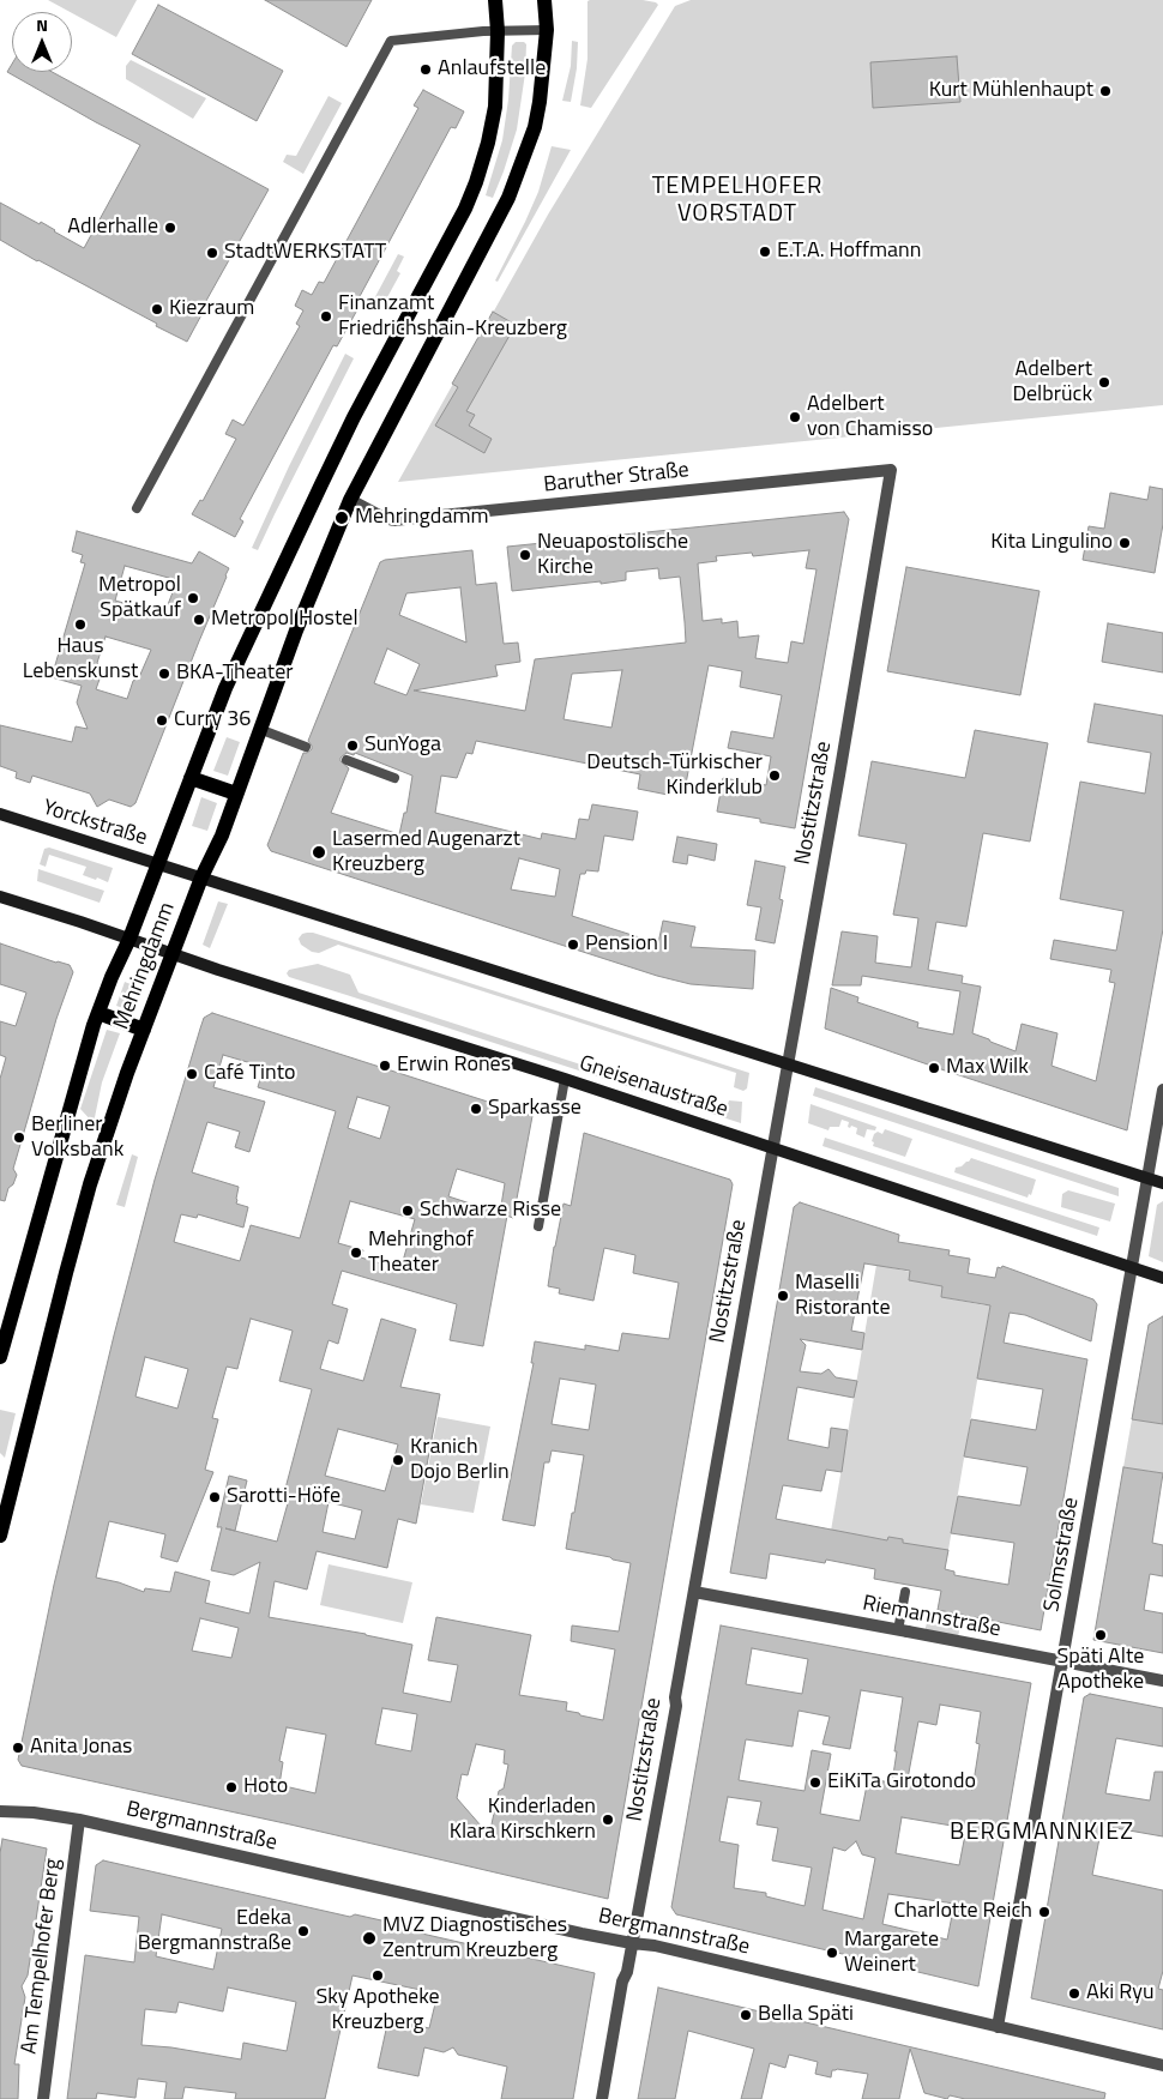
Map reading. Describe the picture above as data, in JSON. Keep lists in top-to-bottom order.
{
  "streets": {
    "main road": ["Yorckstraße", "Mehringdamm", "Gneisenaustraße"],
    "street": [
      "Baruther Straße",
      "Nostitzstraße",
      "Solmsstraße",
      "Riemannstraße",
      "Bergmannstraße",
      "Am Tempelhofer Berg"
    ]
  },
  "crossings": [
    ["Baruther Straße", "Nostitzstraße"],
    ["Baruther Straße", "Mehringdamm"],
    ["Nostitzstraße", "Gneisenaustraße"],
    ["Nostitzstraße", "Riemannstraße"],
    ["Nostitzstraße", "Bergmannstraße"],
    ["Yorckstraße", "Mehringdamm"],
    ["Mehringdamm", "Gneisenaustraße"],
    ["Gneisenaustraße", "Solmsstraße"],
    ["Solmsstraße", "Riemannstraße"],
    ["Solmsstraße", "Bergmannstraße"],
    ["Bergmannstraße", "Am Tempelhofer Berg"]
  ],
  "districts": ["TEMPELHOFER VORSTADT", "BERGMANNKIEZ"],
  "places": [
    "Anlaufstelle",
    "Kurt Mühlenhaupt",
    "Adlerhalle",
    "E.T.A. Hoffmann",
    "StadtWERKSTATT",
    "Kiezraum",
    "Finanzamt Friedrichshain-Kreuzberg",
    "Adelbert Delbrück",
    "Adelbert von Chamisso",
    "Mehringdamm",
    "Kita Lingulino",
    "Neuapostolische Kirche",
    "Metropol Spätkauf",
    "Metropol Hostel",
    "Haus Lebenskunst",
    "BKA-Theater",
    "Curry 36",
    "SunYoga",
    "Deutsch-Türkischer Kinderklub",
    "Lasermed Augenarzt Kreuzberg",
    "Pension I",
    "Erwin Rones",
    "Max Wilk",
    "Café Tinto",
    "Sparkasse",
    "Berliner Volksbank",
    "Schwarze Risse",
    "Mehringhof Theater",
    "Maselli Ristorante",
    "Kranich Dojo Berlin",
    "Sarotti-Höfe",
    "Späti Alte Apotheke",
    "Anita Jonas",
    "EiKiTa Girotondo",
    "Hoto",
    "Kinderladen Klara Kirschkern",
    "Charlotte Reich",
    "Edeka Bergmannstraße",
    "MVZ Diagnostisches Zentrum Kreuzberg",
    "Margarete Weinert",
    "Sky Apotheke Kreuzberg",
    "Aki Ryu",
    "Bella Späti"
  ],
  "north": "top"
}
